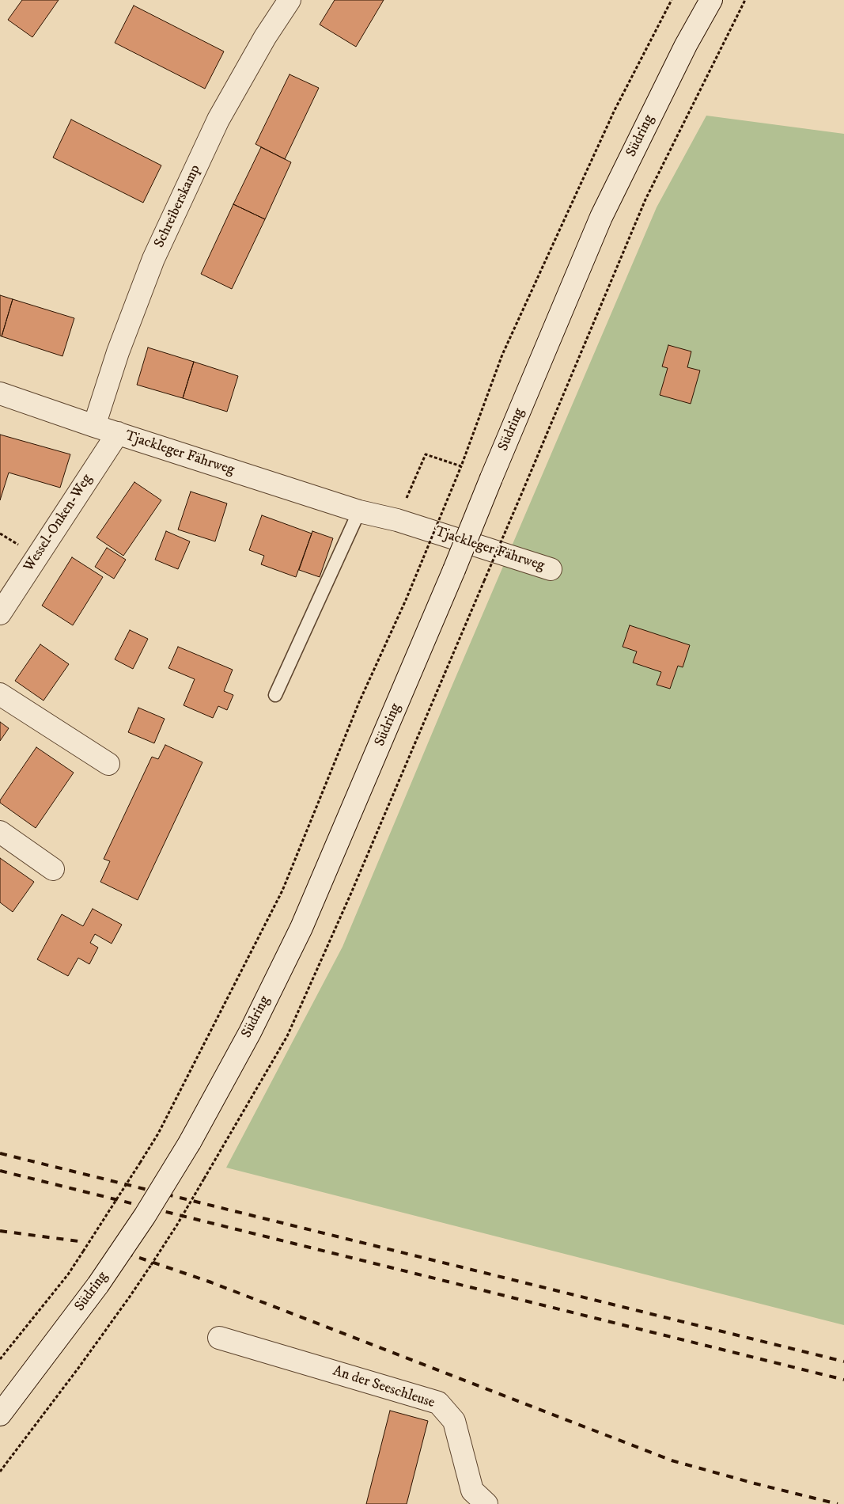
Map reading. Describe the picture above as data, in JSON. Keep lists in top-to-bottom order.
{
  "streets": {
    "street": [
      "Südring",
      "Schreiberskamp",
      "Tjackleger Fährweg",
      "Wessel-Onken-Weg",
      "An der Seeschleuse"
    ]
  },
  "crossings": [
    ["Schreiberskamp", "Tjackleger Fährweg"],
    ["Tjackleger Fährweg", "Wessel-Onken-Weg"]
  ]
}
